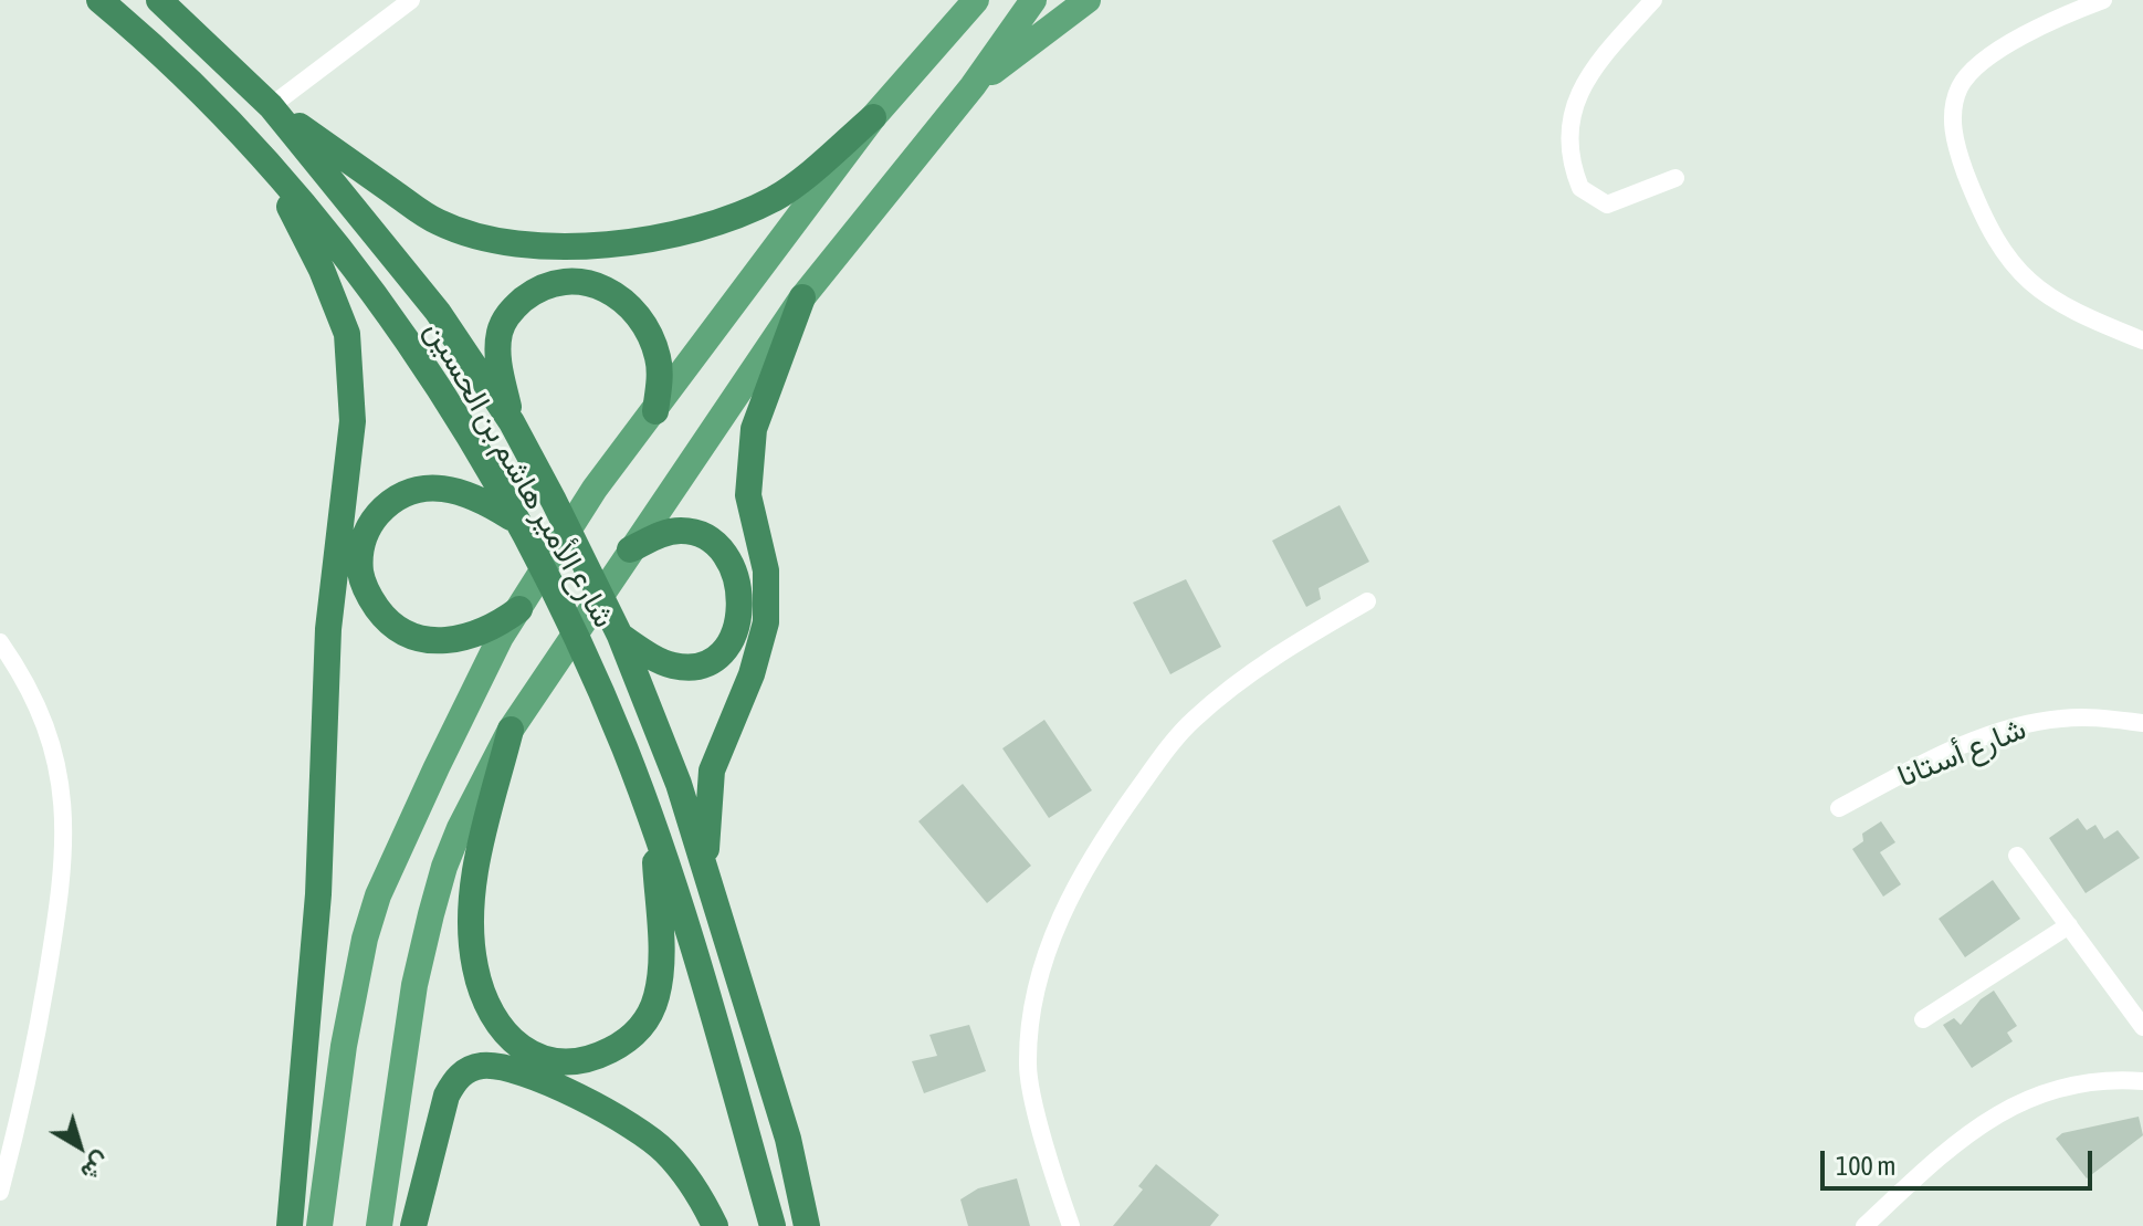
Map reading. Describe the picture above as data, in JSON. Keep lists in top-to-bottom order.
{
  "streets": {
    "highway": ["شارع الأمير هاشم بن الحسين"],
    "street": ["شارع أستانا"]
  },
  "scale_bar": "100 m",
  "north": "bottom right"
}
